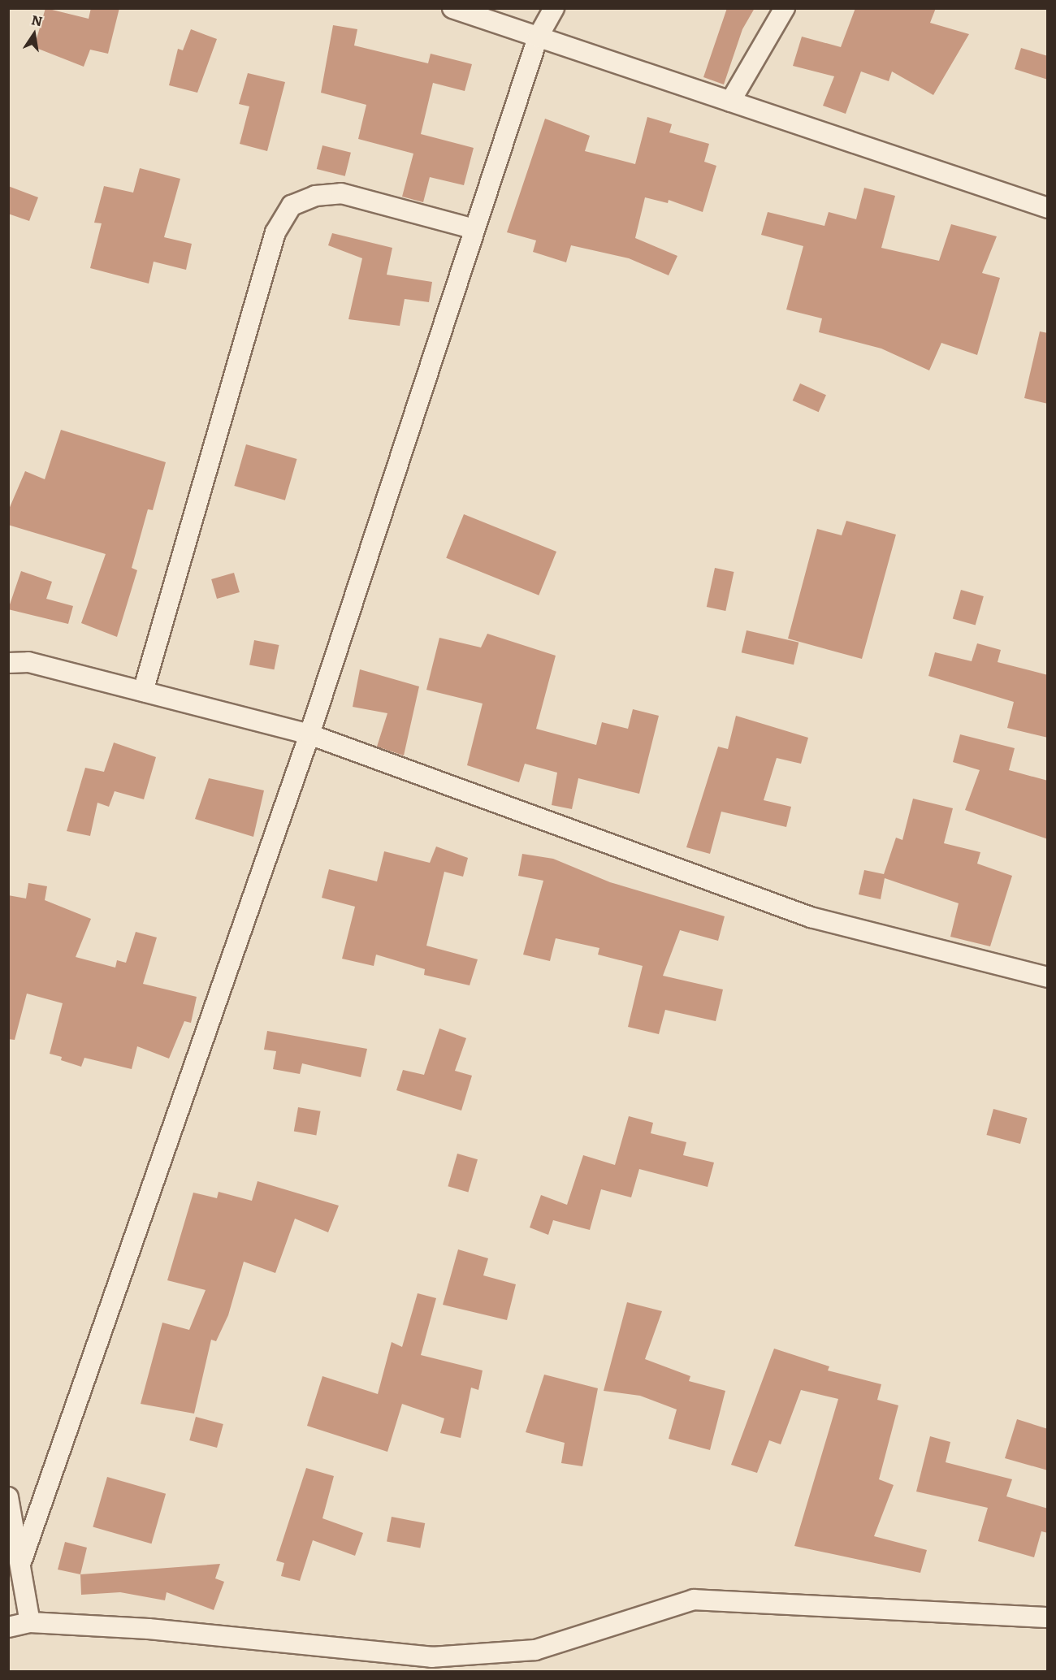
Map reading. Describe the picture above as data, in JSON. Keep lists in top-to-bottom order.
{
  "north": "top"
}
